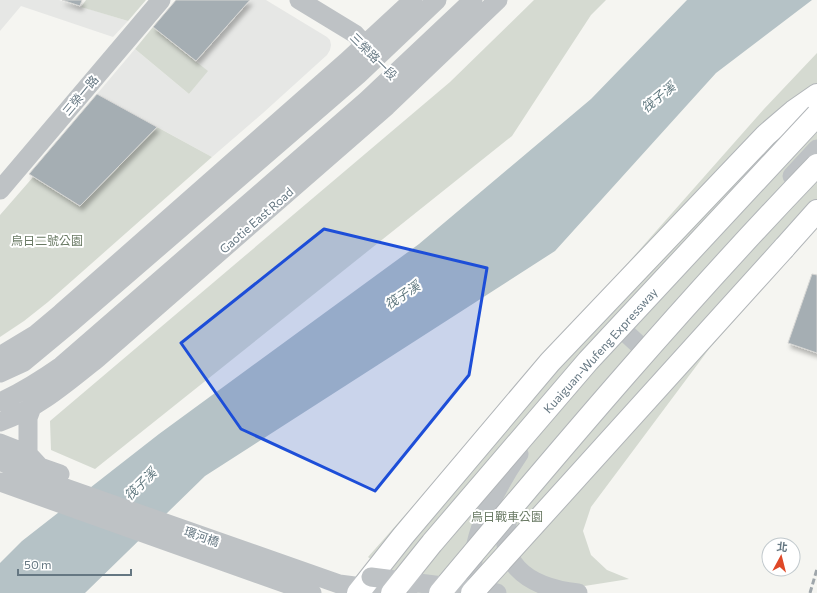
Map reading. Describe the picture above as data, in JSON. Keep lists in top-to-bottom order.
{
  "streets": {
    "highway": ["Kuaiguan-Wufeng Expressway"],
    "street": [
      "三榮路一段",
      "三榮一路",
      "Gaotie East Road",
      "環河橋"
    ]
  },
  "crossings": [
    ["三榮路一段", "Gaotie East Road"]
  ],
  "water": ["筏子溪"],
  "parks": ["烏日二號公園", "烏日戰車公園"],
  "scale_bar": "50 m",
  "north": "top"
}
